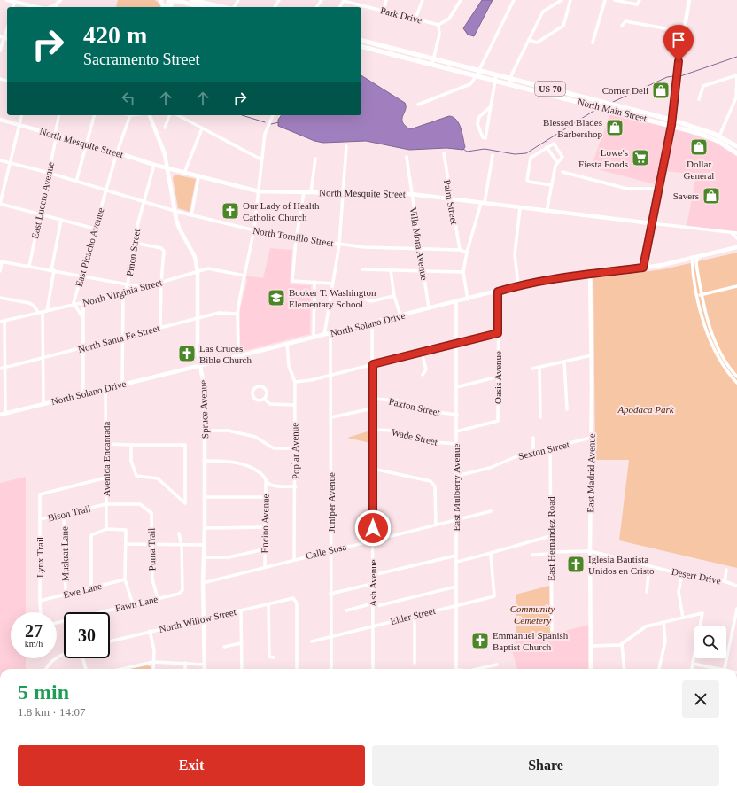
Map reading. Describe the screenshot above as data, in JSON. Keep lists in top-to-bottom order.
{
  "streets": {
    "main road": ["US 70", "North Main Street"],
    "street": [
      "Park Drive",
      "North Mesquite Street",
      "East Lucero Avenue",
      "Palm Street",
      "North Tornillo Street",
      "Villa Mora Avenue",
      "East Picacho Avenue",
      "Pinon Street",
      "North Virginia Street",
      "North Solano Drive",
      "North Santa Fe Street",
      "Oasis Avenue",
      "Paxton Street",
      "Spruce Avenue",
      "Wade Street",
      "Sexton Street",
      "Poplar Avenue",
      "Avenida Encantada",
      "East Madrid Avenue",
      "East Mulberry Avenue",
      "Juniper Avenue",
      "Bison Trail",
      "Encino Avenue",
      "East Hernandez Road",
      "Puma Trail",
      "Calle Sosa",
      "Muskrat Lane",
      "Lynx Trail",
      "Desert Drive",
      "Ash Avenue",
      "Ewe Lane",
      "Fawn Lane",
      "Elder Street",
      "North Willow Street"
    ]
  },
  "crossings": [
    ["North Mesquite Street", "East Lucero Avenue"],
    ["North Mesquite Street", "Palm Street"],
    ["North Mesquite Street", "Villa Mora Avenue"],
    ["North Mesquite Street", "East Picacho Avenue"],
    ["North Mesquite Street", "Pinon Street"],
    ["North Mesquite Street", "Spruce Avenue"],
    ["East Lucero Avenue", "North Tornillo Street"],
    ["Palm Street", "North Tornillo Street"],
    ["North Tornillo Street", "Villa Mora Avenue"],
    ["North Tornillo Street", "East Picacho Avenue"],
    ["North Tornillo Street", "Pinon Street"],
    ["North Tornillo Street", "Spruce Avenue"],
    ["Villa Mora Avenue", "North Solano Drive"],
    ["East Picacho Avenue", "North Virginia Street"],
    ["Pinon Street", "North Virginia Street"],
    ["Pinon Street", "North Solano Drive"],
    ["Pinon Street", "North Santa Fe Street"],
    ["North Virginia Street", "Spruce Avenue"],
    ["North Solano Drive", "Oasis Avenue"],
    ["North Solano Drive", "Spruce Avenue"],
    ["North Solano Drive", "Poplar Avenue"],
    ["North Solano Drive", "Avenida Encantada"],
    ["North Solano Drive", "East Madrid Avenue"],
    ["North Solano Drive", "East Mulberry Avenue"],
    ["North Solano Drive", "Juniper Avenue"],
    ["North Solano Drive", "Ash Avenue"],
    ["North Santa Fe Street", "Spruce Avenue"],
    ["Oasis Avenue", "East Mulberry Avenue"],
    ["Paxton Street", "East Mulberry Avenue"],
    ["Paxton Street", "Ash Avenue"],
    ["Spruce Avenue", "Calle Sosa"],
    ["Spruce Avenue", "North Willow Street"],
    ["Wade Street", "East Mulberry Avenue"],
    ["Wade Street", "Ash Avenue"],
    ["Sexton Street", "East Madrid Avenue"],
    ["Sexton Street", "East Mulberry Avenue"],
    ["Sexton Street", "East Hernandez Road"],
    ["Poplar Avenue", "Calle Sosa"],
    ["Avenida Encantada", "Bison Trail"],
    ["Avenida Encantada", "Lynx Trail"],
    ["East Madrid Avenue", "Desert Drive"],
    ["East Mulberry Avenue", "Calle Sosa"],
    ["East Mulberry Avenue", "Elder Street"],
    ["Juniper Avenue", "Calle Sosa"],
    ["Juniper Avenue", "Elder Street"],
    ["Bison Trail", "Puma Trail"],
    ["Bison Trail", "Muskrat Lane"],
    ["Bison Trail", "Lynx Trail"],
    ["Encino Avenue", "Calle Sosa"],
    ["East Hernandez Road", "Desert Drive"],
    ["Puma Trail", "Fawn Lane"],
    ["Calle Sosa", "Ash Avenue"],
    ["Muskrat Lane", "Ewe Lane"],
    ["Lynx Trail", "Ewe Lane"],
    ["Ash Avenue", "Elder Street"]
  ],
  "parks": ["Apodaca Park", "Community Cemetery"],
  "places": {
    "shop": [
      "Corner Deli",
      "Blessed Blades Barbershop",
      "Dollar General",
      "Savers"
    ],
    "supermarket": ["Lowe's Fiesta Foods"],
    "church": [
      "Our Lady of Health Catholic Church",
      "Las Cruces Bible Church",
      "Iglesia Bautista Unidos en Cristo",
      "Emmanuel Spanish Baptist Church"
    ],
    "school or university": ["Booker T. Washington Elementary School"]
  },
  "page": {
    "turn": ["420 m", "Sacramento Street"],
    "speed": "27 km/h",
    "limit": "30",
    "heading": ["5 min", "1.8 km · 14:07"],
    "buttons": ["Exit", "Share"]
  }
}
